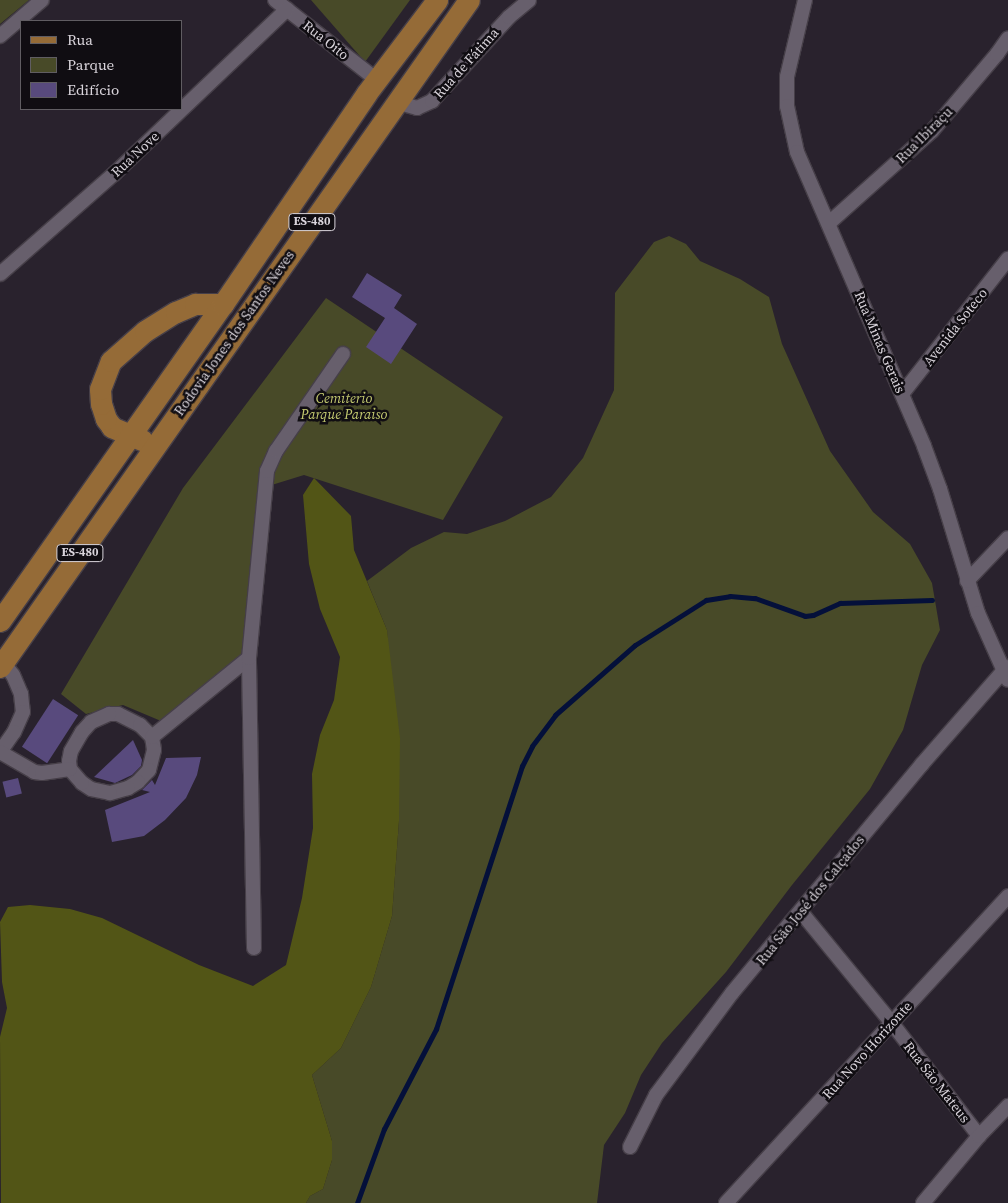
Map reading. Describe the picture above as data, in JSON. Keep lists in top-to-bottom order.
{
  "streets": {
    "main road": ["ES-480", "Rodovia Jones dos Santos Neves"],
    "street": [
      "Rua Oito",
      "Rua de Fátima",
      "Rua Ibiraçu",
      "Rua Nove",
      "Avenida Soteco",
      "Rua Minas Gerais",
      "Rua São José dos Calçados",
      "Rua Novo Horizonte",
      "Rua São Mateus"
    ]
  },
  "crossings": [
    ["Rua Oito", "Rua Nove"],
    ["Rua Oito", "Rodovia Jones dos Santos Neves"],
    ["Rua de Fátima", "Rodovia Jones dos Santos Neves"],
    ["Rua Ibiraçu", "Rua Minas Gerais"],
    ["Avenida Soteco", "Rua Minas Gerais"],
    ["Rua Minas Gerais", "Rua São José dos Calçados"],
    ["Rua São José dos Calçados", "Rua São Mateus"],
    ["Rua Novo Horizonte", "Rua São Mateus"]
  ],
  "parks": ["Cemiterio Parque Paraiso"],
  "legend": ["Rua", "Parque", "Edifício"]
}
